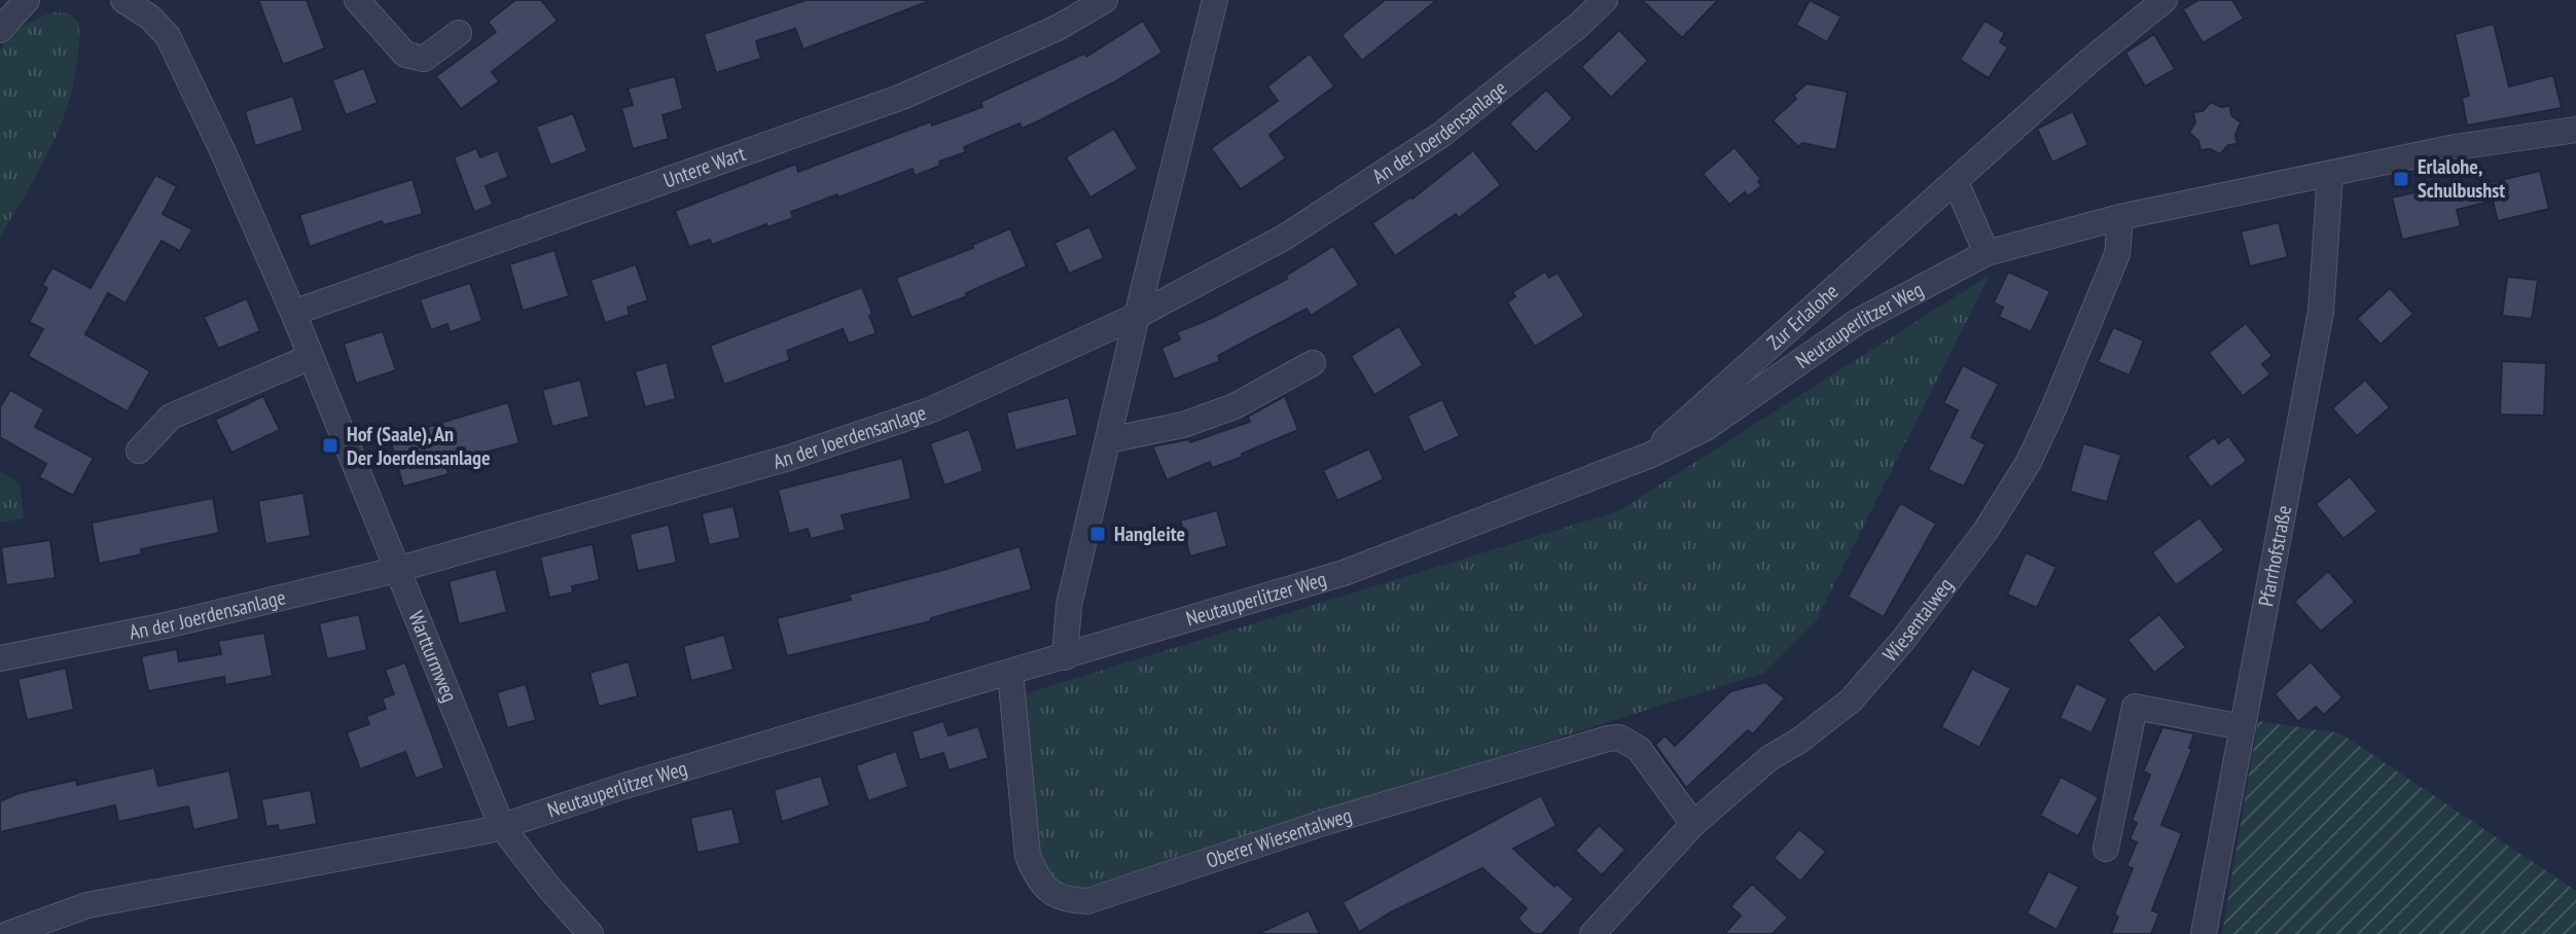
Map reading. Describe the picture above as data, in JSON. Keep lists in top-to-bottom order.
{
  "streets": {
    "street": [
      "An der Joerdensanlage",
      "Untere Wart",
      "Zur Erlalohe",
      "Neutauperlitzer Weg",
      "Pfarrhofstraße",
      "Wiesentalweg",
      "Wartturmweg",
      "Oberer Wiesentalweg"
    ]
  },
  "crossings": [
    ["An der Joerdensanlage", "Wartturmweg"],
    ["Untere Wart", "Wartturmweg"],
    ["Zur Erlalohe", "Neutauperlitzer Weg"],
    ["Neutauperlitzer Weg", "Pfarrhofstraße"],
    ["Neutauperlitzer Weg", "Wiesentalweg"],
    ["Neutauperlitzer Weg", "Wartturmweg"],
    ["Neutauperlitzer Weg", "Oberer Wiesentalweg"],
    ["Wiesentalweg", "Oberer Wiesentalweg"]
  ],
  "places": {
    "transit": ["Erlalohe, Schulbushst", "Hof (Saale), An Der Joerdensanlage", "Hangleite"]
  }
}
